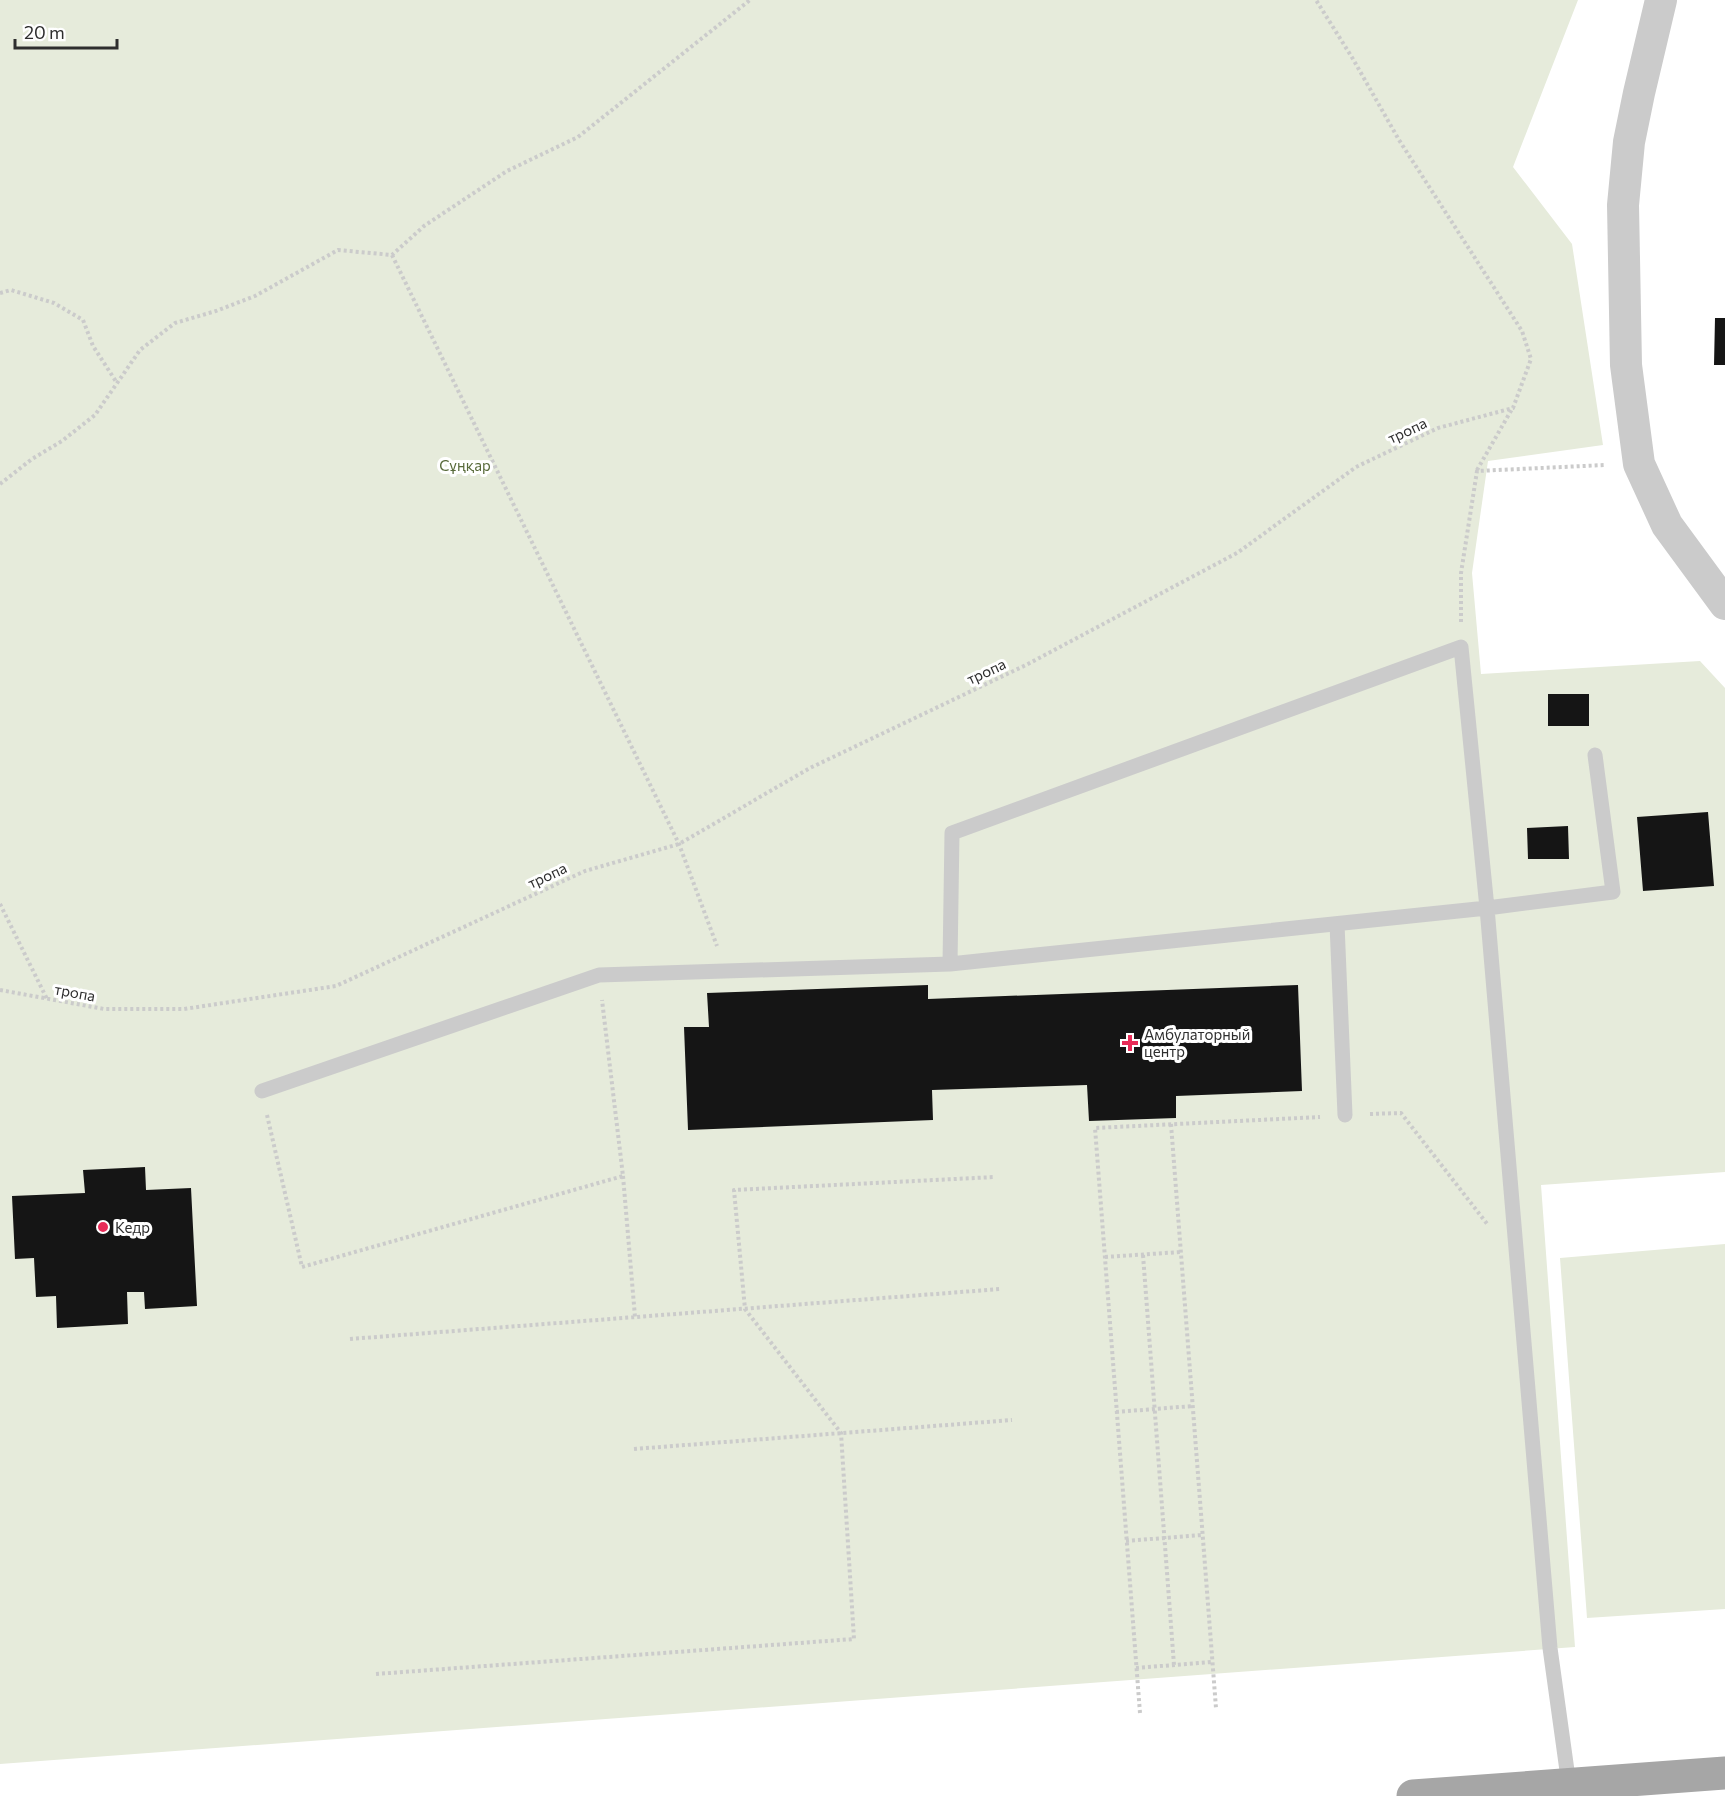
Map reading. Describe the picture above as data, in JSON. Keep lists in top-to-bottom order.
{
  "streets": {
    "path": ["тропа"]
  },
  "parks": ["Сұңқар"],
  "places": {
    "health": ["Амбулаторный центр"],
    "other": ["Кедр"]
  },
  "scale_bar": "20 m"
}
